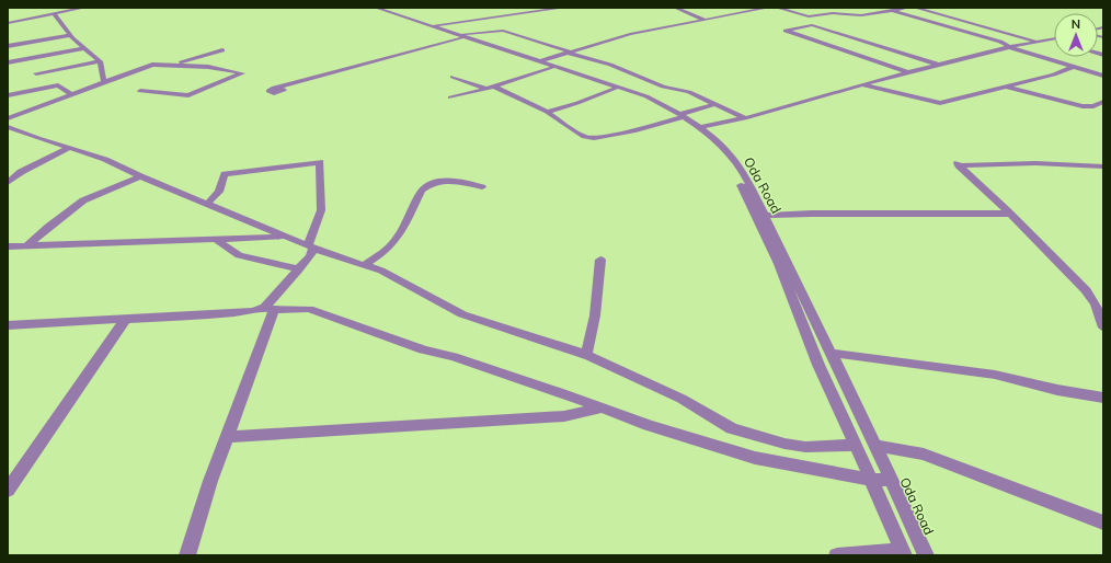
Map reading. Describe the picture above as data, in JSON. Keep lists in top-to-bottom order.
{
  "streets": {
    "street": ["Oda Road"]
  },
  "north": "top"
}
